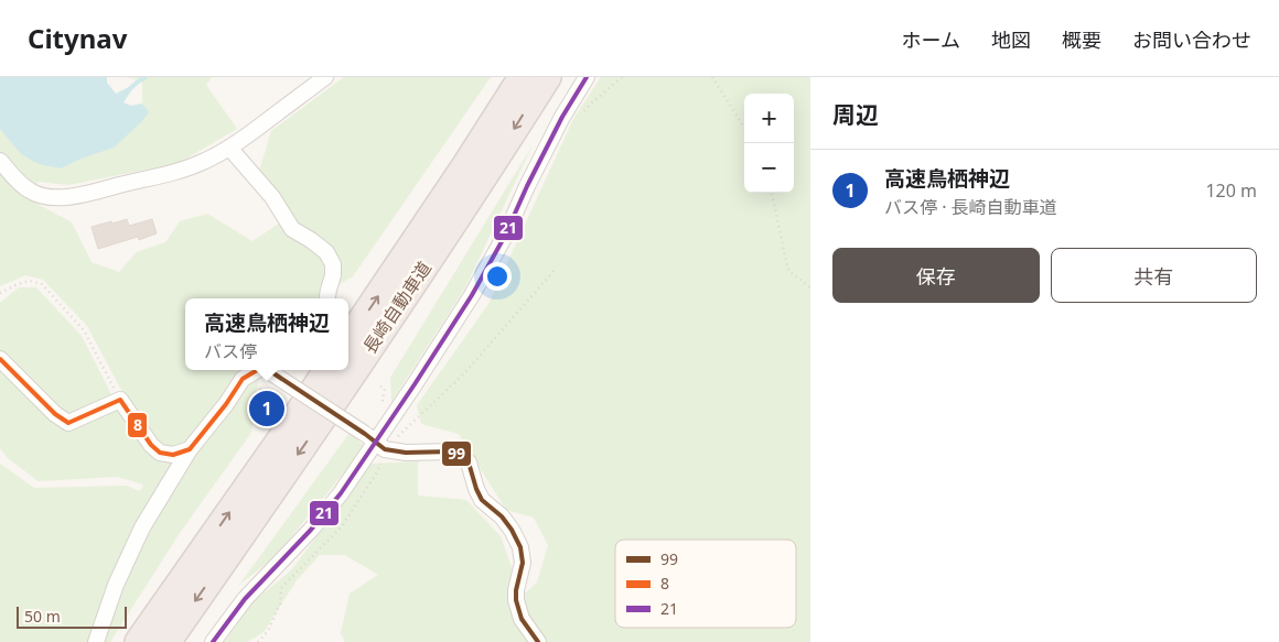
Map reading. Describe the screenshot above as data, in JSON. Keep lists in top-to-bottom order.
{
  "streets": {
    "highway": ["長崎自動車道"]
  },
  "lines": ["transit line 21", "transit line 8", "transit line 99"],
  "legend": ["99", "8", "21"],
  "scale_bar": "50 m",
  "page": {
    "header": "Citynav",
    "nav": [
      "ホーム",
      "地図",
      "概要",
      "お問い合わせ"
    ],
    "heading": "周辺",
    "map_buttons": ["+", "−"],
    "list": [
      {
        "mark": "1",
        "name": "高速鳥栖神辺",
        "note": "バス停 · 長崎自動車道",
        "value": "120 m"
      }
    ],
    "buttons": ["保存", "共有"],
    "popup": ["高速鳥栖神辺", "バス停"],
    "pins": "1",
    "scale": "50 m"
  }
}
